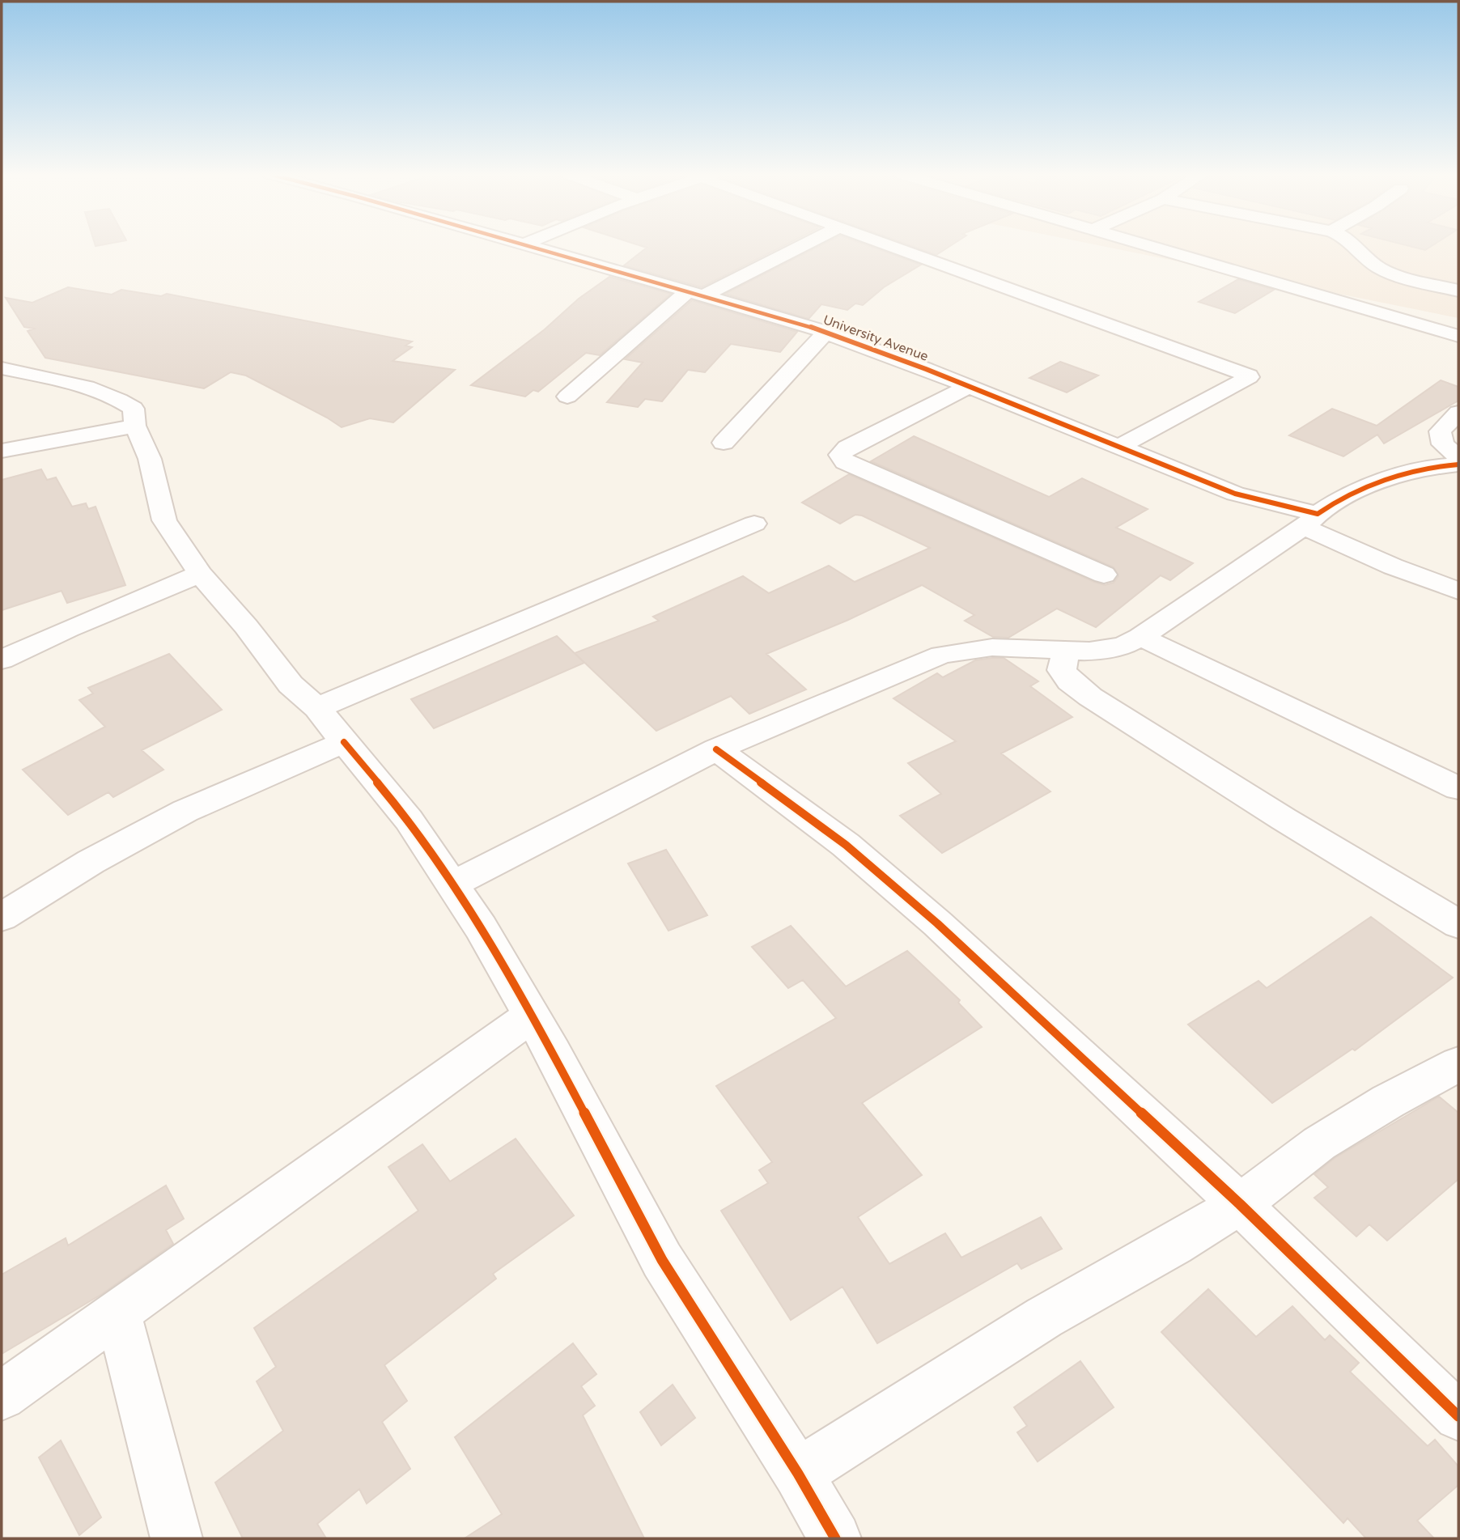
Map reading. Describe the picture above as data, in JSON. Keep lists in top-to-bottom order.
{
  "streets": {
    "street": ["University Avenue"]
  }
}
